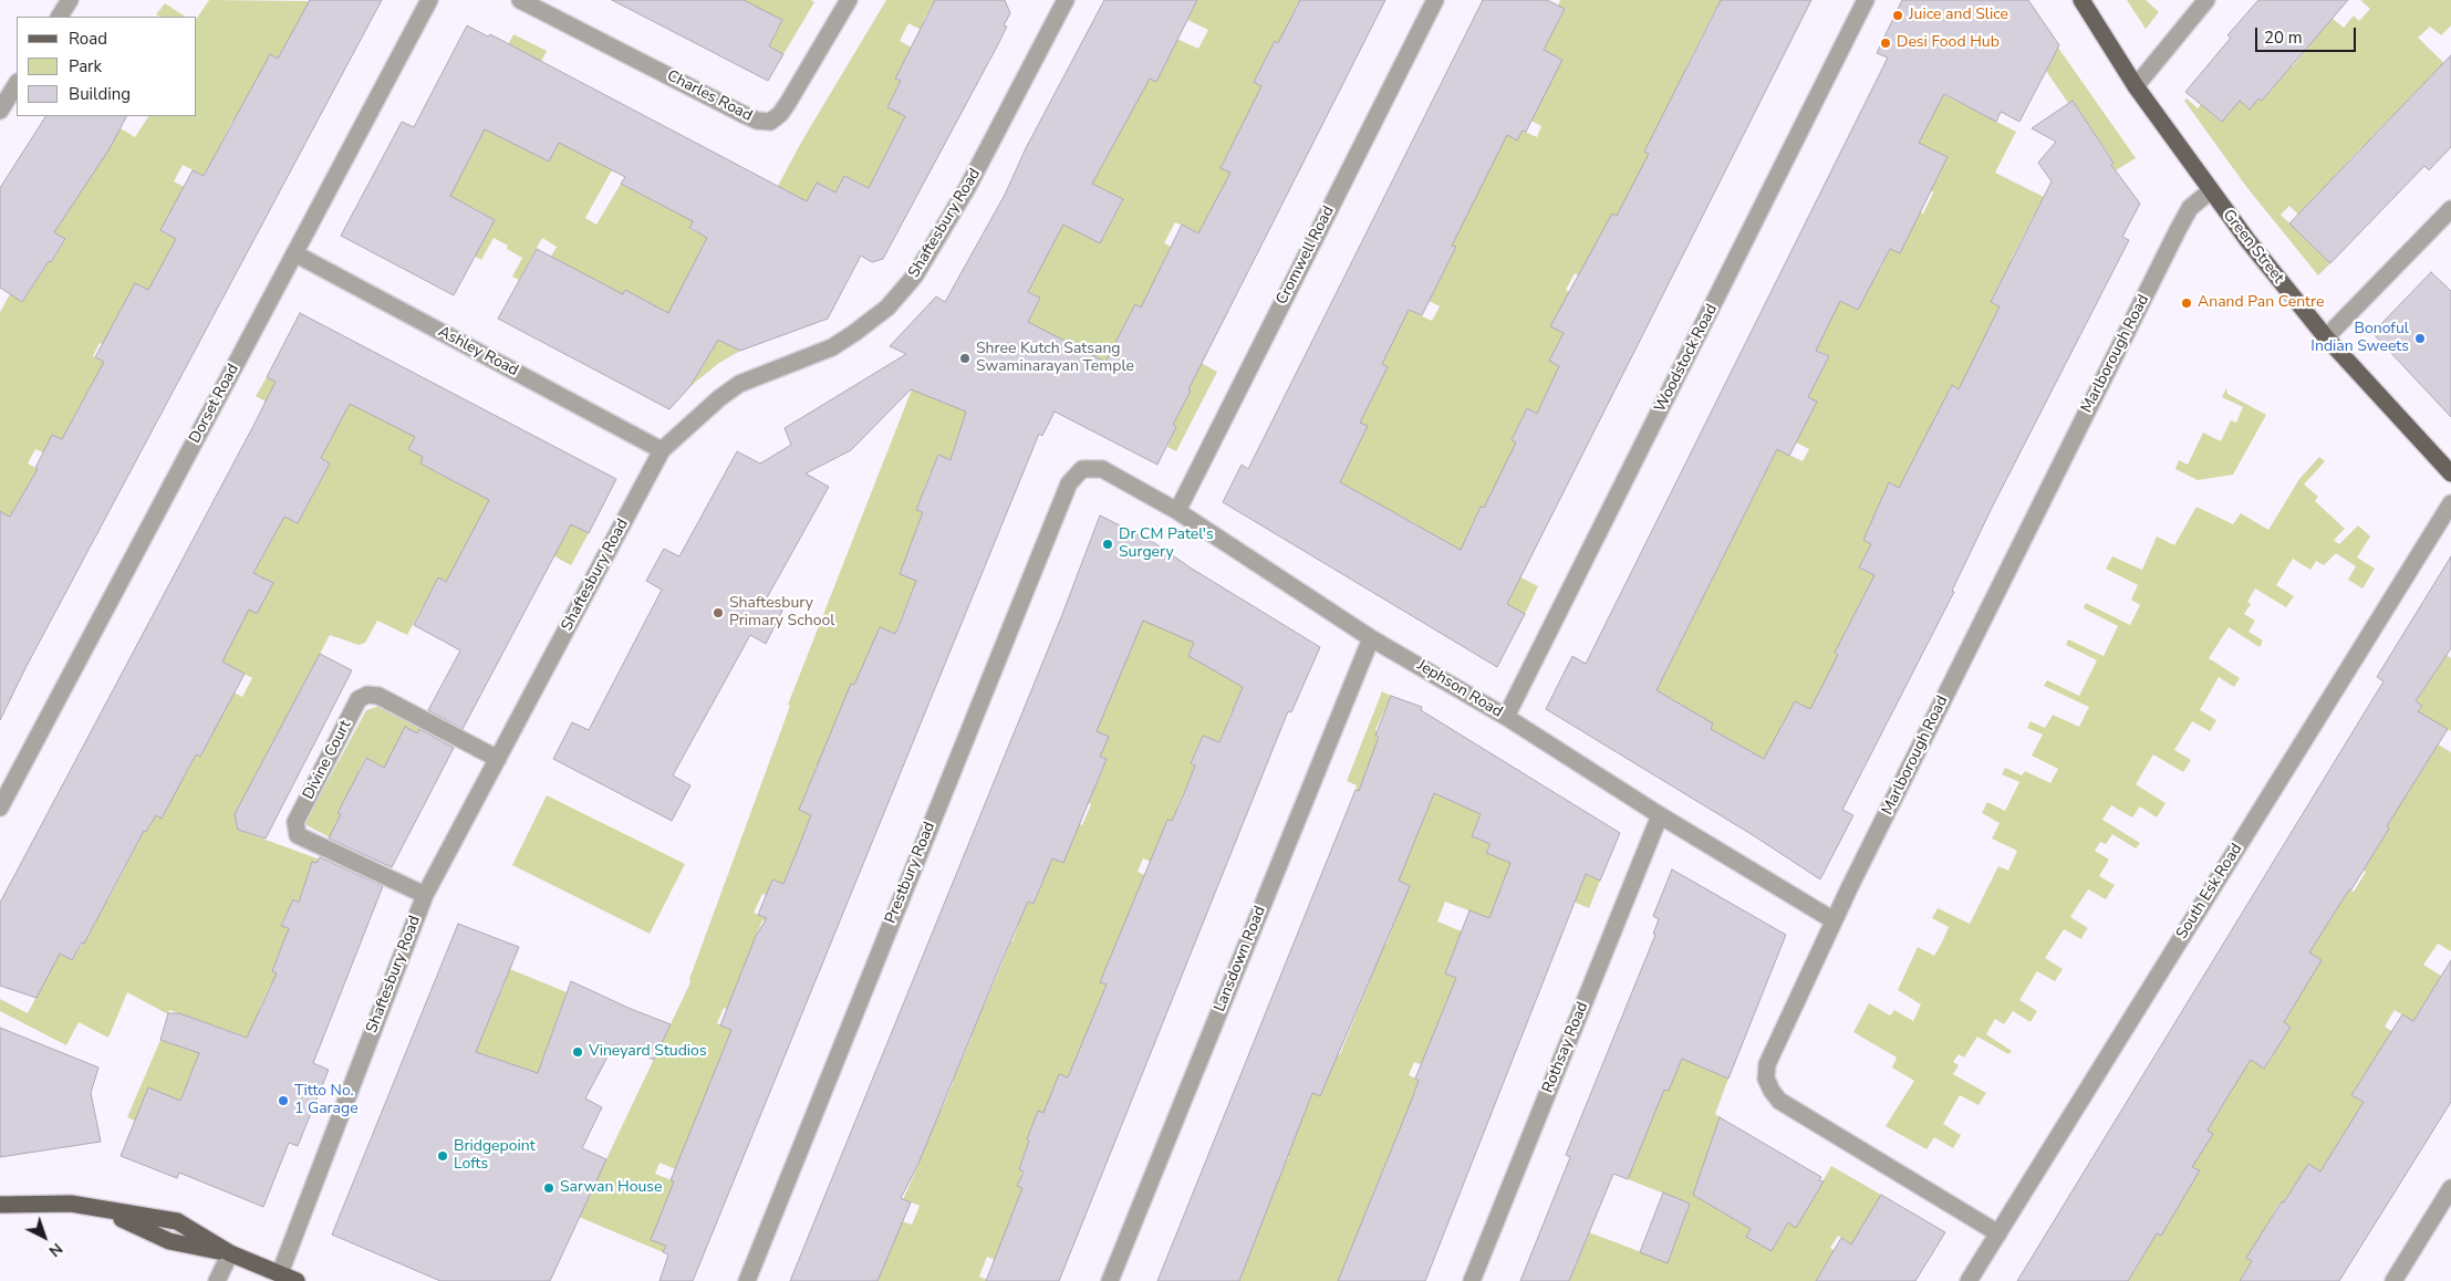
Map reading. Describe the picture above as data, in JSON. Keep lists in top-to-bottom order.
{
  "streets": {
    "main road": ["Green Street"],
    "street": [
      "Charles Road",
      "Shaftesbury Road",
      "Cromwell Road",
      "Ashley Road",
      "Marlborough Road",
      "Woodstock Road",
      "Dorset Road",
      "Jephson Road",
      "Divine Court",
      "Prestbury Road",
      "South Esk Road",
      "Lansdown Road",
      "Rothsay Road"
    ]
  },
  "crossings": [
    ["Shaftesbury Road", "Ashley Road"],
    ["Shaftesbury Road", "Divine Court"],
    ["Green Street", "Marlborough Road"],
    ["Cromwell Road", "Jephson Road"],
    ["Ashley Road", "Dorset Road"],
    ["Marlborough Road", "Jephson Road"],
    ["Marlborough Road", "South Esk Road"],
    ["Woodstock Road", "Jephson Road"],
    ["Jephson Road", "Prestbury Road"],
    ["Jephson Road", "Lansdown Road"],
    ["Jephson Road", "Rothsay Road"]
  ],
  "places": [
    "Juice and Slice",
    "Desi Food Hub",
    "Anand Pan Centre",
    "Bonoful Indian Sweets",
    "Shree Kutch Satsang Swaminarayan Temple",
    "Dr CM Patel's Surgery",
    "Shaftesbury Primary School",
    "Vineyard Studios",
    "Titto No. 1 Garage",
    "Bridgepoint Lofts",
    "Sarwan House"
  ],
  "legend": ["Road", "Park", "Building"],
  "scale_bar": "20 m",
  "north": "bottom right"
}
